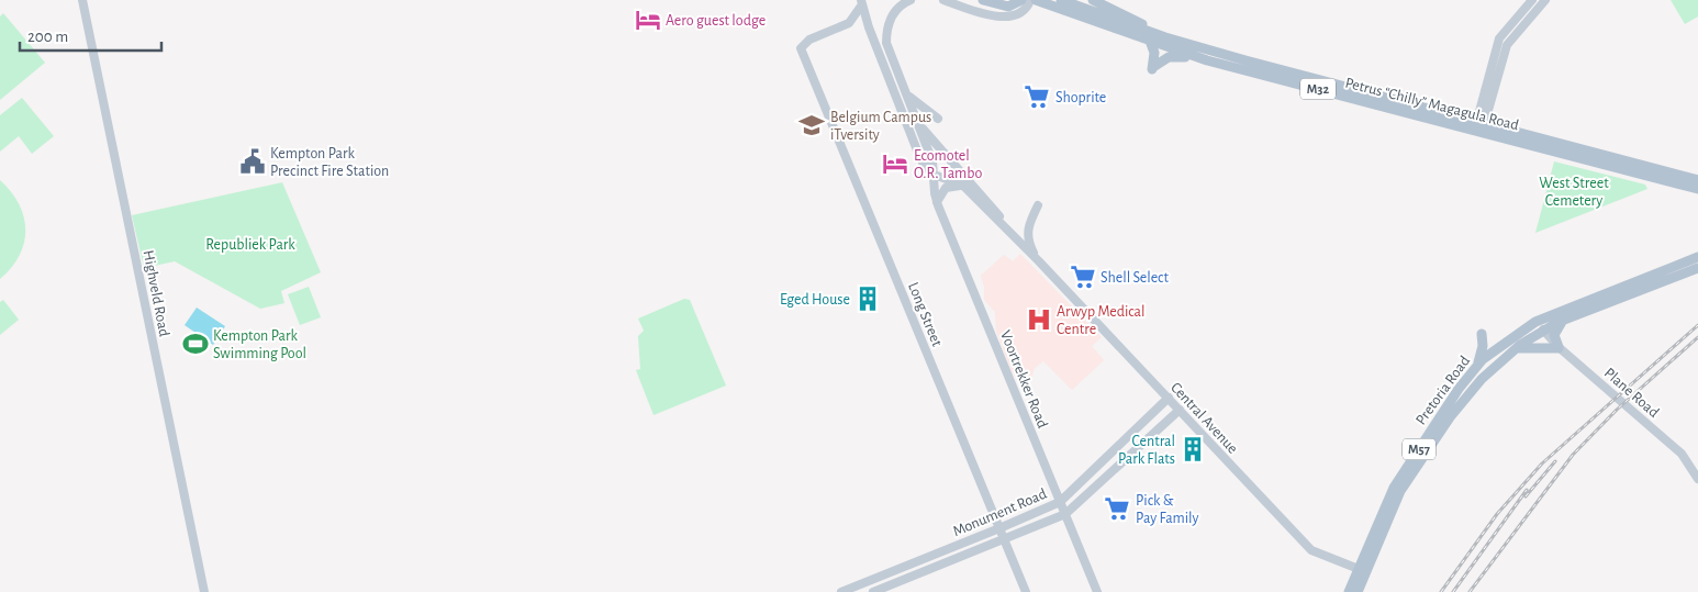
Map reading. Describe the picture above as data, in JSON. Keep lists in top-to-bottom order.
{
  "streets": {
    "main road": [
      "M32",
      "Petrus “Chilly” Magagula Road",
      "Highveld Road",
      "Long Street",
      "Voortrekker Road",
      "Pretoria Road",
      "Plane Road",
      "Central Avenue",
      "M57",
      "Monument Road"
    ]
  },
  "crossings": [
    ["Long Street", "Voortrekker Road"],
    ["Long Street", "Monument Road"],
    ["Voortrekker Road", "Monument Road"],
    ["Pretoria Road", "Plane Road"],
    ["Pretoria Road", "Central Avenue"],
    ["Central Avenue", "Monument Road"]
  ],
  "parks": ["West Street Cemetery", "Republiek Park"],
  "places": {
    "hotel": ["Aero guest lodge", "Ecomotel O.R. Tambo"],
    "supermarket": ["Shoprite", "Shell Select", "Pick & Pay Family"],
    "school or university": ["Belgium Campus iTversity"],
    "public building": ["Kempton Park Precinct Fire Station"],
    "building": ["Eged House", "Central Park Flats"],
    "hospital": ["Arwyp Medical Centre"],
    "sports": ["Kempton Park Swimming Pool"]
  },
  "scale_bar": "200 m"
}
